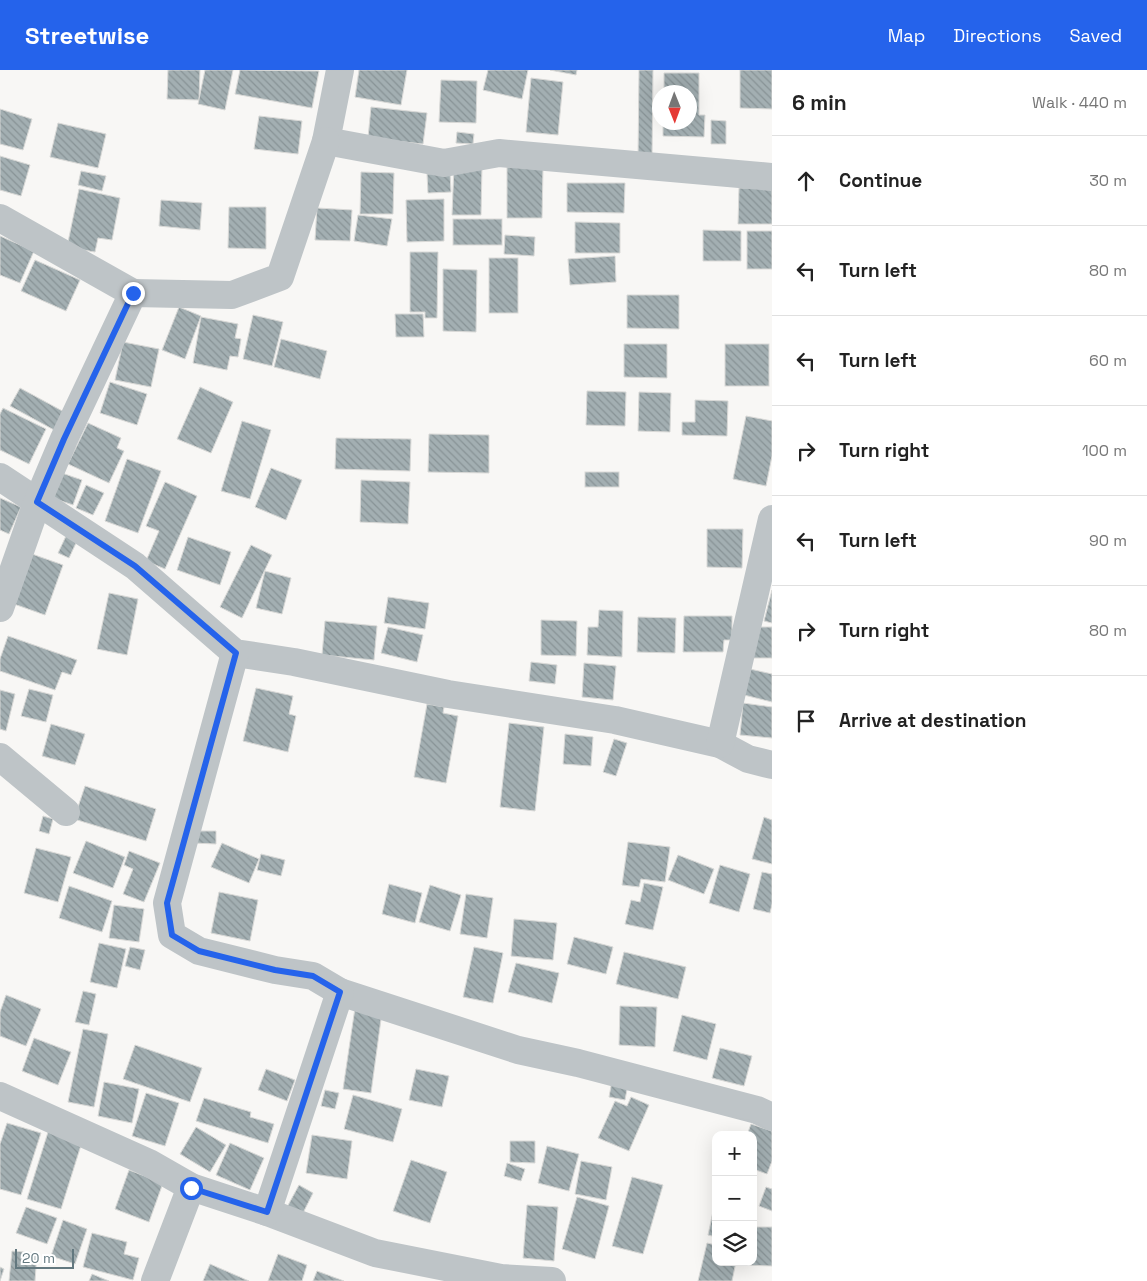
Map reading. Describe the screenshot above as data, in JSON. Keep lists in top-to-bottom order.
{
  "scale_bar": "20 m",
  "north": "bottom",
  "page": {
    "header": "Streetwise",
    "nav": ["Map", "Directions", "Saved"],
    "heading": ["6 min", "Walk · 440 m"],
    "list": [
      ["Continue", "30 m"],
      ["Turn left", "80 m"],
      ["Turn left", "60 m"],
      ["Turn right", "100 m"],
      ["Turn left", "90 m"],
      ["Turn right", "80 m"],
      "Arrive at destination"
    ],
    "map_buttons": ["+", "−"],
    "scale": "20 m"
  }
}
